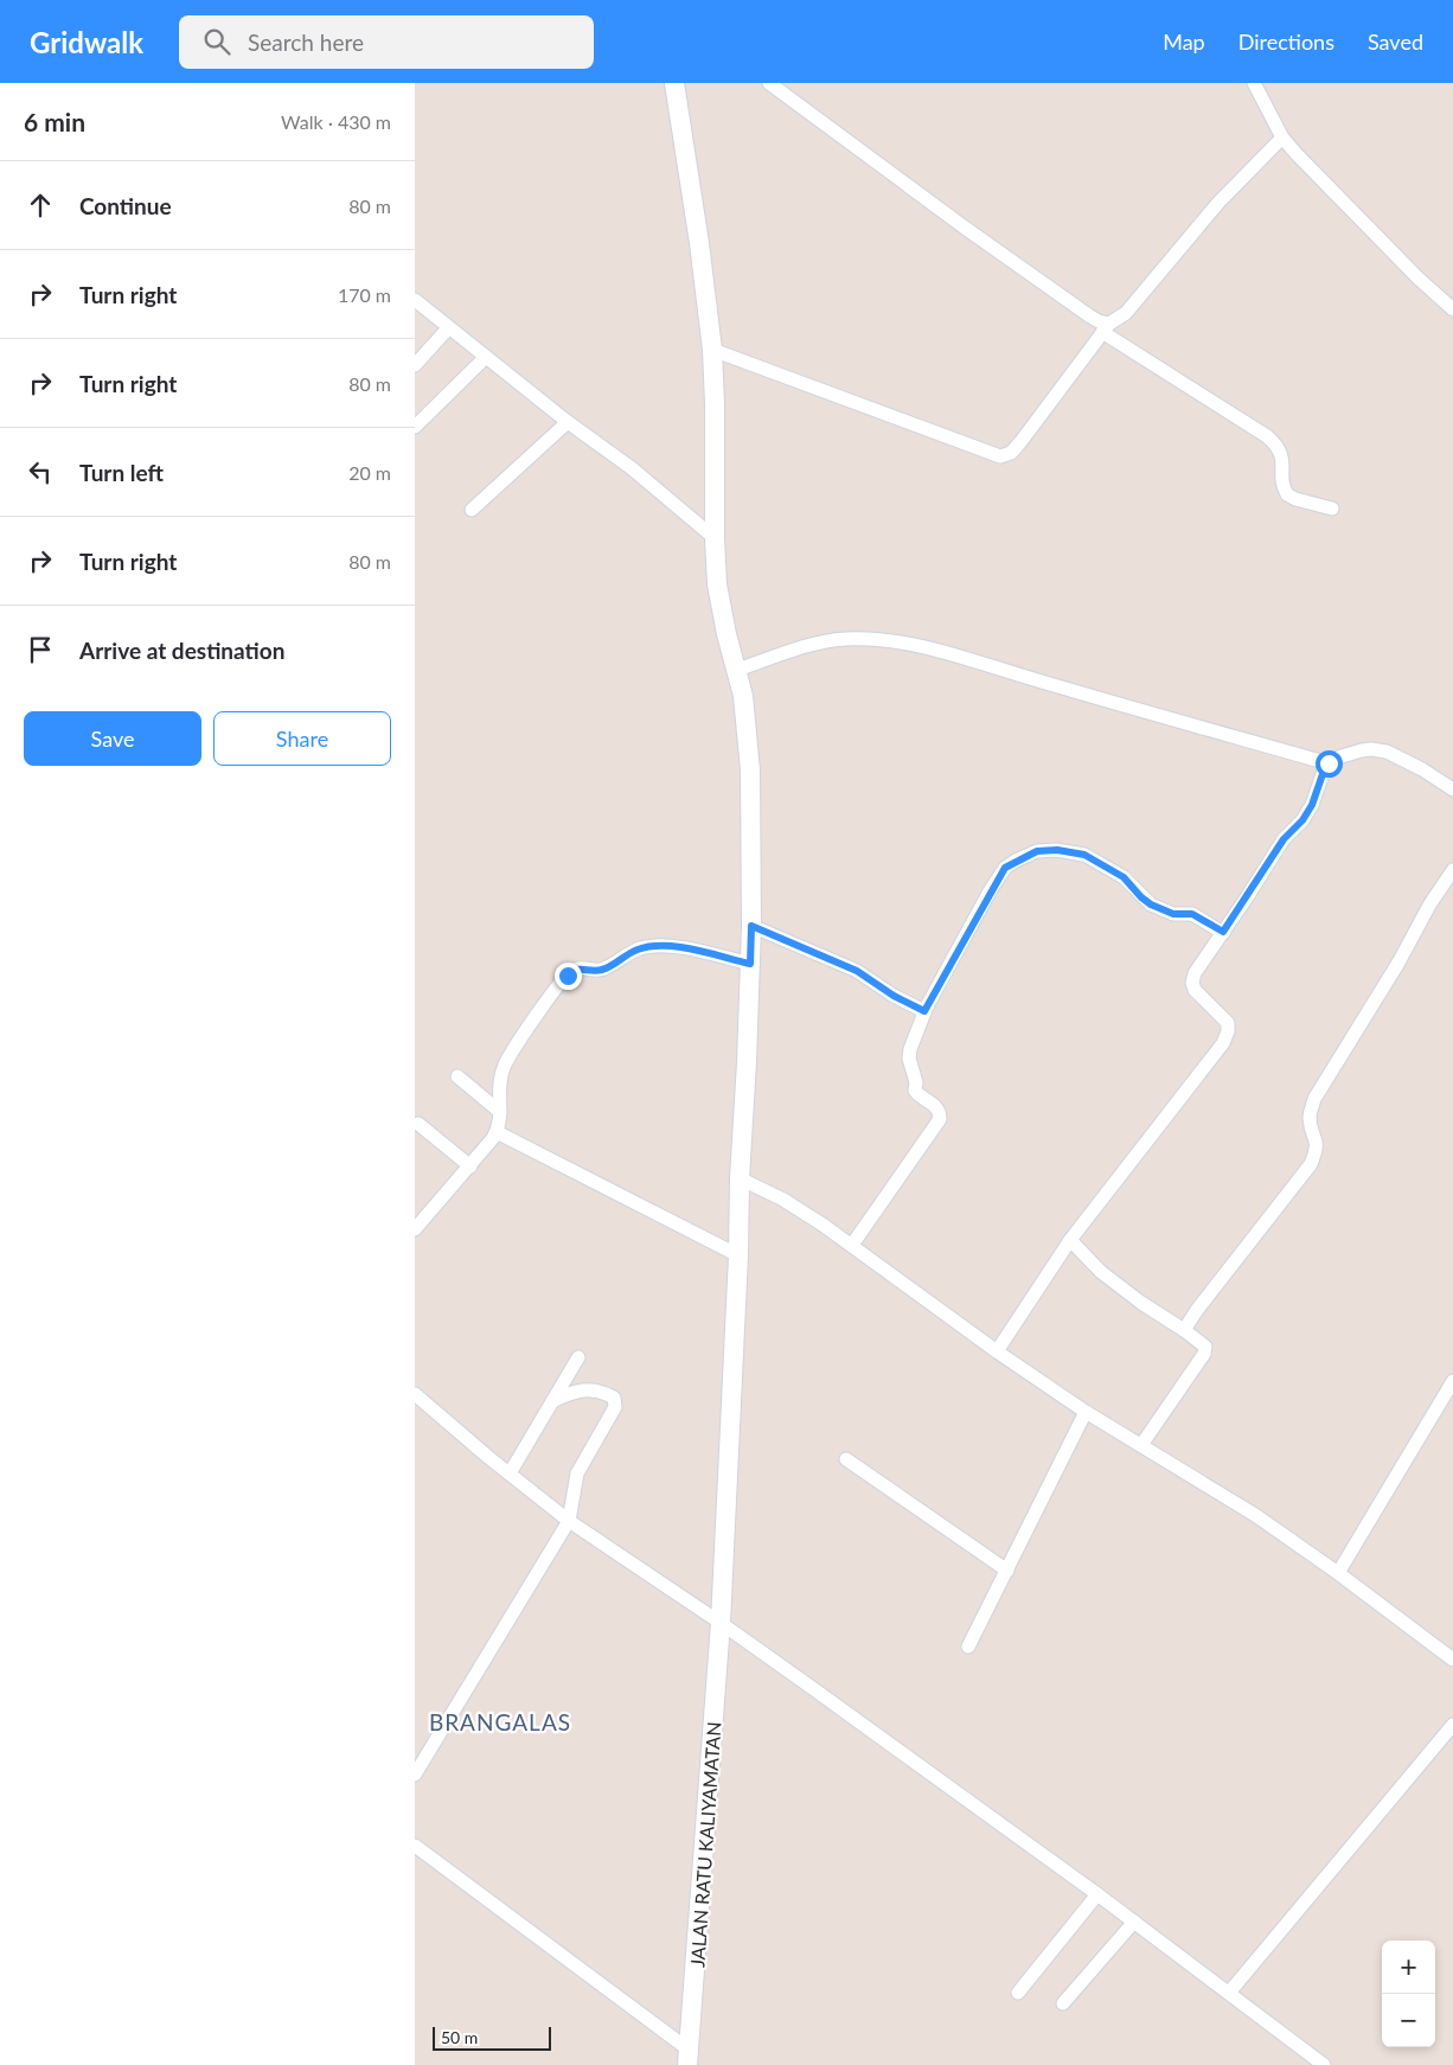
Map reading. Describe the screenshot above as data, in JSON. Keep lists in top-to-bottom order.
{
  "streets": {
    "main road": ["JALAN RATU KALIYAMATAN"]
  },
  "districts": ["BRANGALAS"],
  "scale_bar": "50 m",
  "page": {
    "header": "Gridwalk",
    "search": "Search here",
    "nav": ["Map", "Directions", "Saved"],
    "heading": ["6 min", "Walk · 430 m"],
    "list": [
      ["Continue", "80 m"],
      ["Turn right", "170 m"],
      ["Turn right", "80 m"],
      ["Turn left", "20 m"],
      ["Turn right", "80 m"],
      "Arrive at destination"
    ],
    "buttons": ["Save", "Share"],
    "map_buttons": ["+", "−"],
    "scale": "50 m"
  }
}
